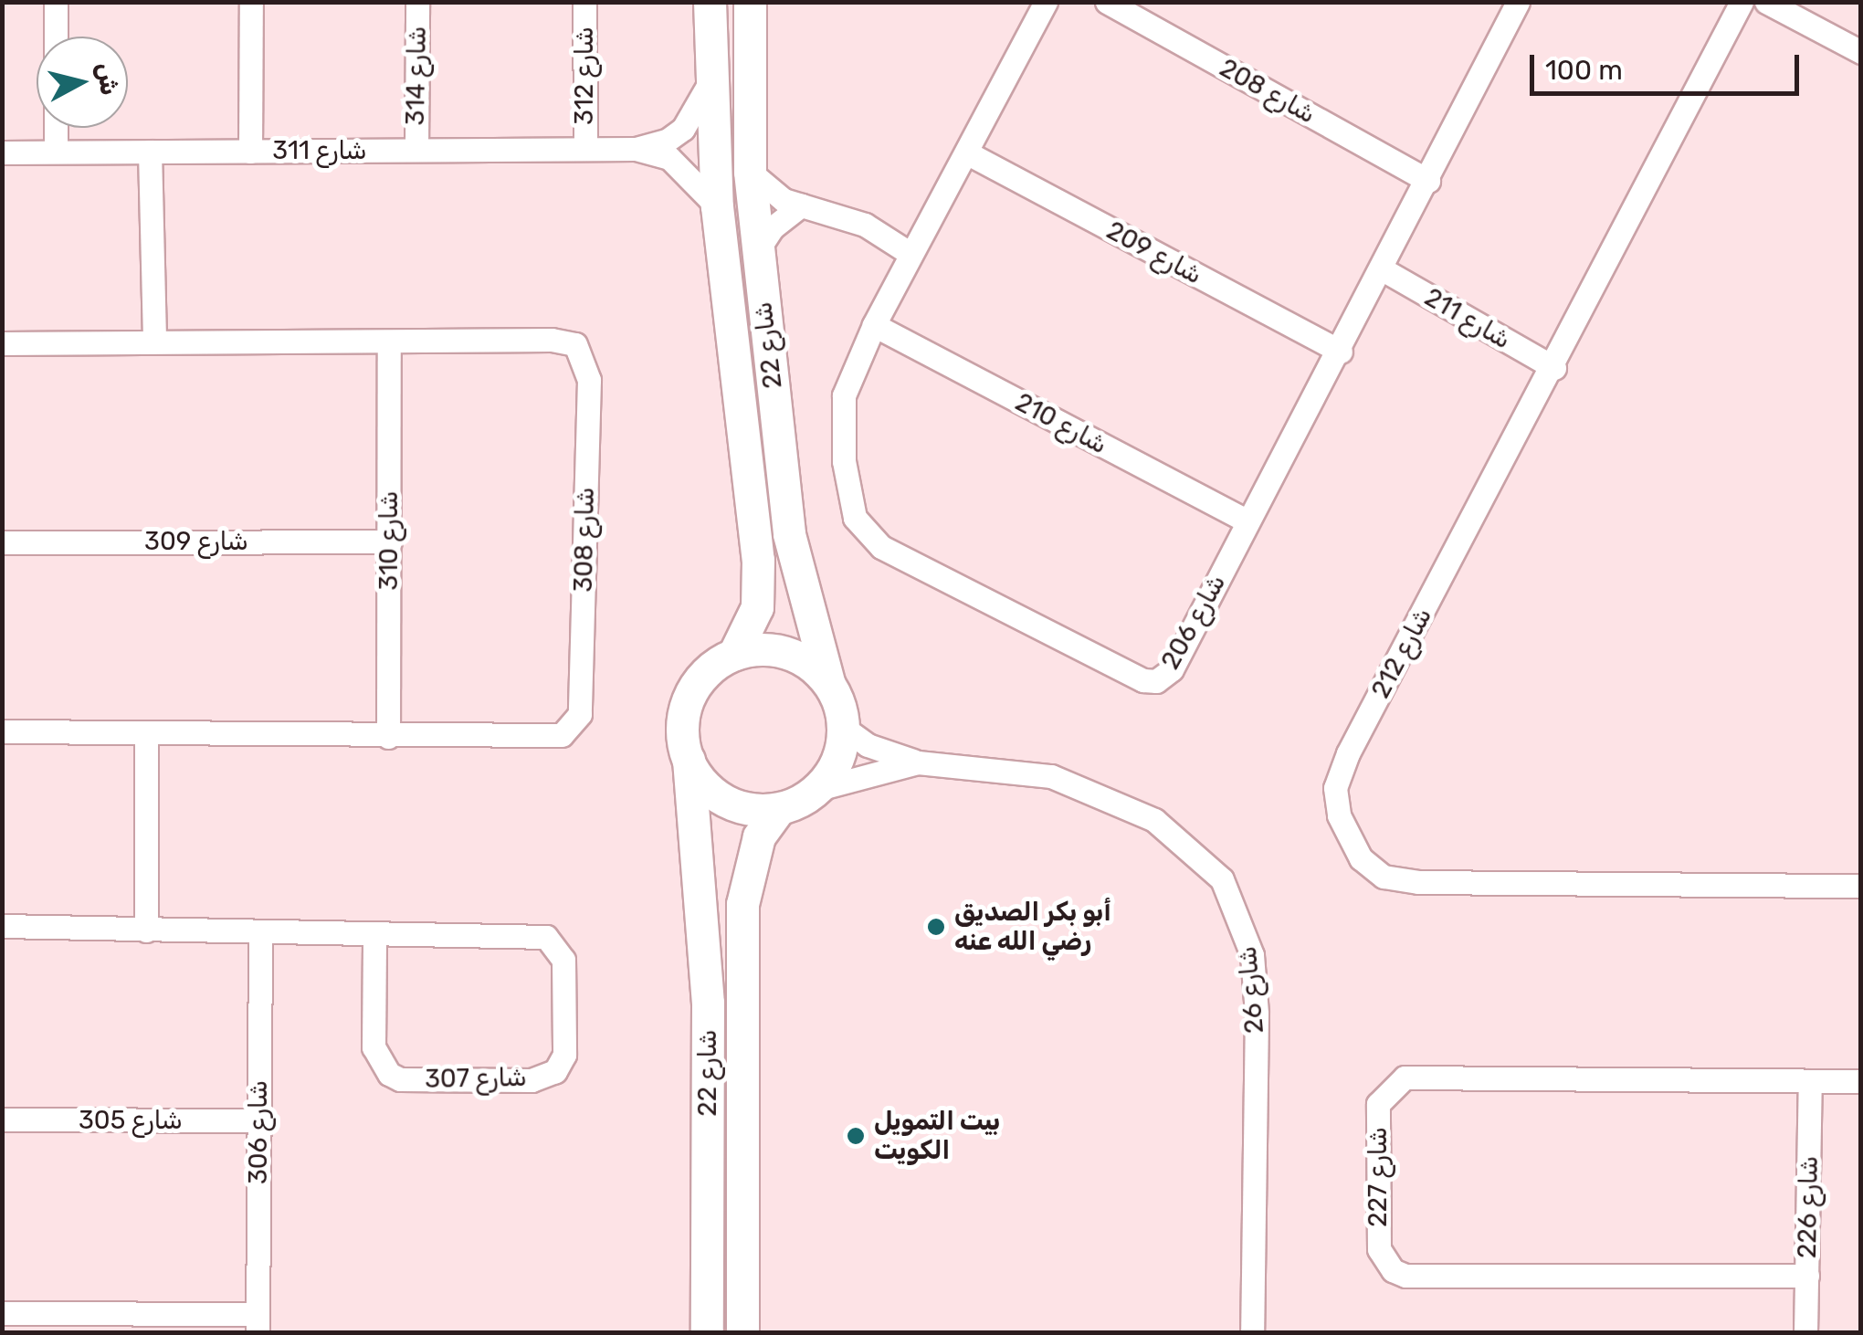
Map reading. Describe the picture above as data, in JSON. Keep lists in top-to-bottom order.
{
  "streets": {
    "street": [
      "شارع 314",
      "شارع 312",
      "شارع 208",
      "شارع 311",
      "شارع 209",
      "شارع 211",
      "شارع 22",
      "شارع 210",
      "شارع 308",
      "شارع 310",
      "شارع 309",
      "شارع 206",
      "شارع 212",
      "شارع 26",
      "شارع 307",
      "شارع 305",
      "شارع 306",
      "شارع 227",
      "شارع 226"
    ]
  },
  "crossings": [
    ["شارع 314", "شارع 311"],
    ["شارع 312", "شارع 311"],
    ["شارع 208", "شارع 206"],
    ["شارع 311", "شارع 22"],
    ["شارع 209", "شارع 206"],
    ["شارع 211", "شارع 206"],
    ["شارع 211", "شارع 212"],
    ["شارع 22", "شارع 26"],
    ["شارع 210", "شارع 206"],
    ["شارع 308", "شارع 310"],
    ["شارع 310", "شارع 309"],
    ["شارع 307", "شارع 306"],
    ["شارع 305", "شارع 306"],
    ["شارع 227", "شارع 226"]
  ],
  "places": ["أبو بكر الصديق رضي الله عنه", "بيت التمويل الكويت"],
  "scale_bar": "100 m",
  "north": "right"
}
